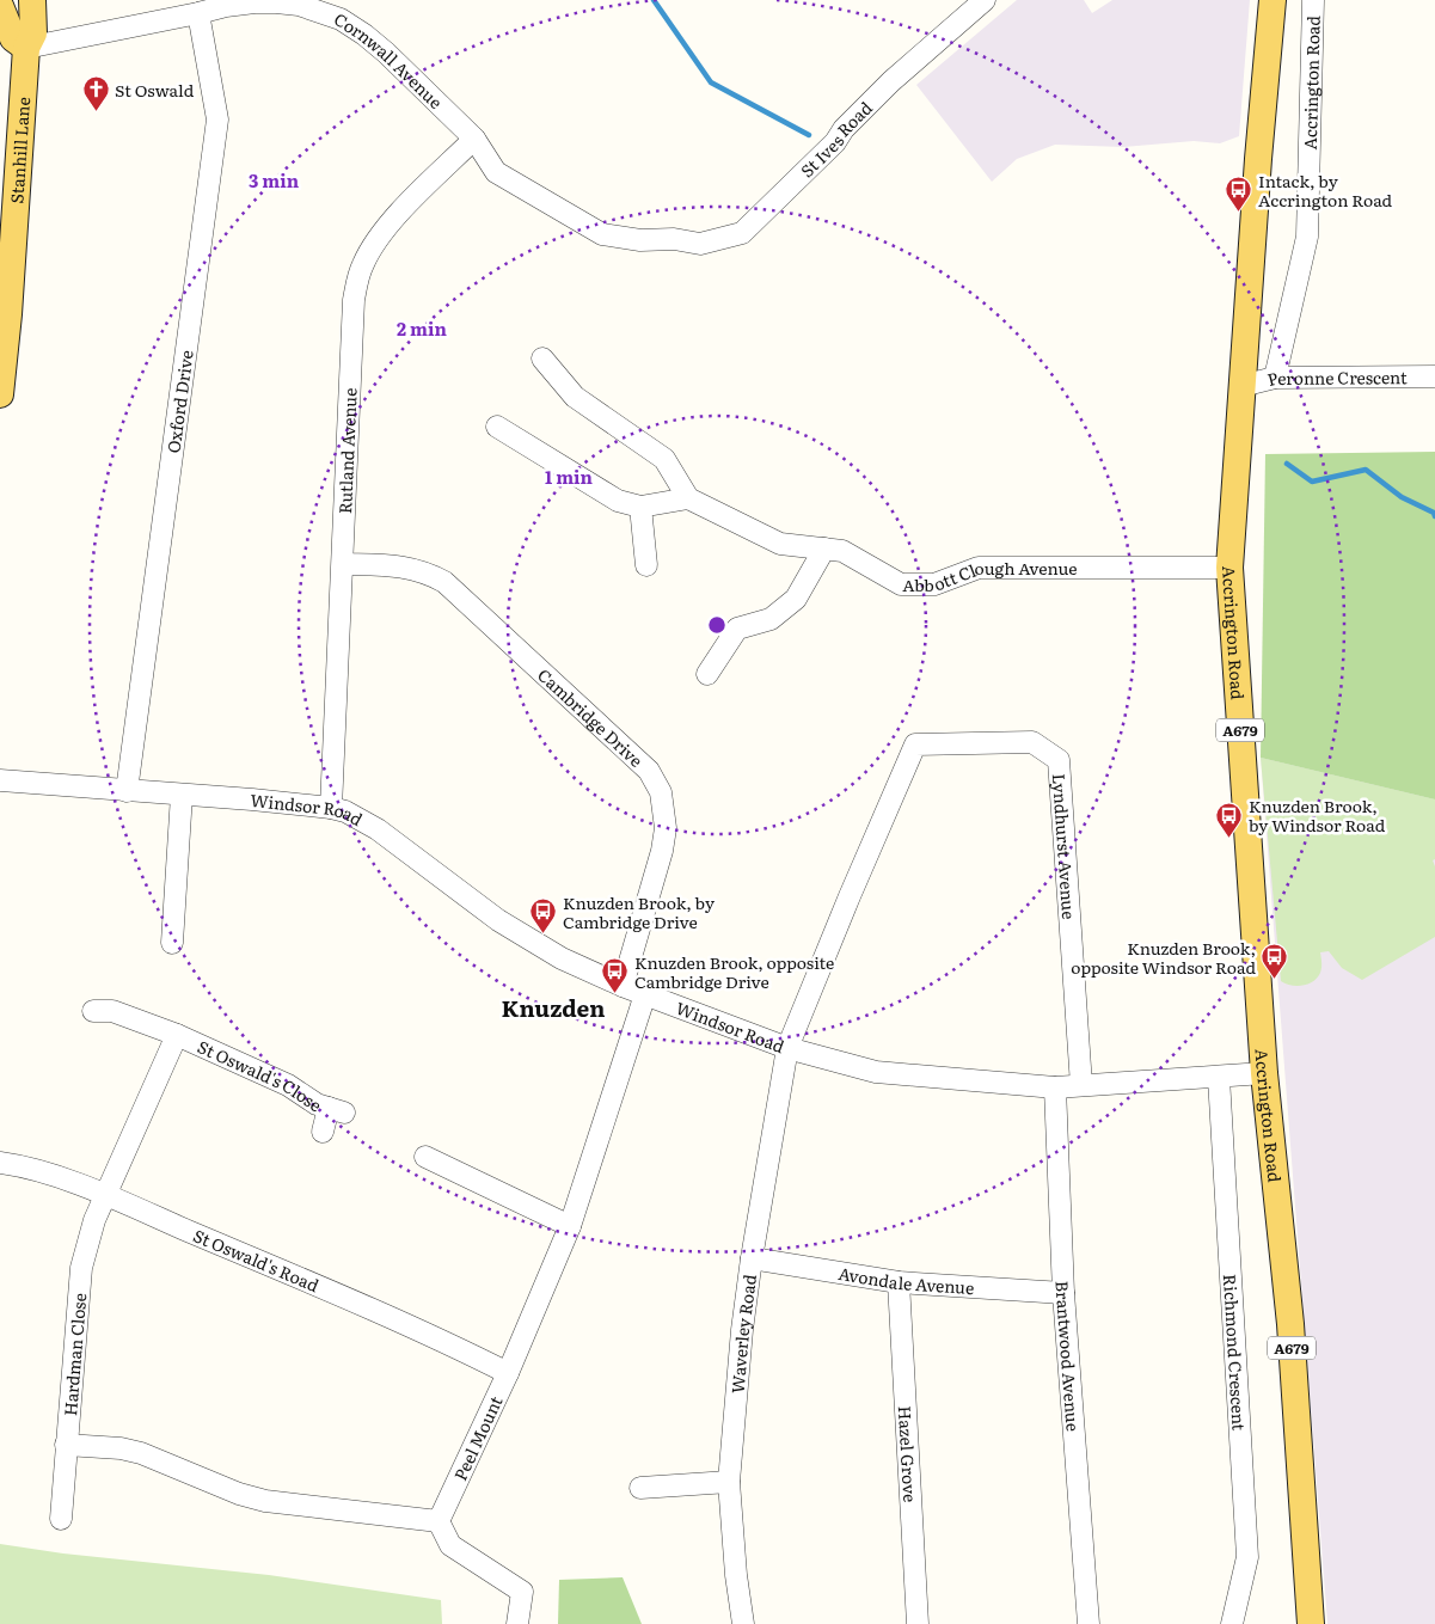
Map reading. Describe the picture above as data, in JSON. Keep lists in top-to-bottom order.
{
  "streets": {
    "main road": ["Accrington Road", "Stanhill Lane", "A679"],
    "street": [
      "Cornwall Avenue",
      "St Ives Road",
      "Peronne Crescent",
      "Oxford Drive",
      "Rutland Avenue",
      "Abbott Clough Avenue",
      "Cambridge Drive",
      "Windsor Road",
      "Lyndhurst Avenue",
      "St Oswald's Close",
      "St Oswald's Road",
      "Avondale Avenue",
      "Waverley Road",
      "Richmond Crescent",
      "Hardman Close",
      "Brantwood Avenue",
      "Peel Mount",
      "Hazel Grove"
    ]
  },
  "crossings": [
    ["Cornwall Avenue", "St Ives Road"],
    ["Cornwall Avenue", "Stanhill Lane"],
    ["Cornwall Avenue", "Oxford Drive"],
    ["Cornwall Avenue", "Rutland Avenue"],
    ["Accrington Road", "Peronne Crescent"],
    ["Accrington Road", "Abbott Clough Avenue"],
    ["Accrington Road", "Windsor Road"],
    ["Oxford Drive", "Windsor Road"],
    ["Rutland Avenue", "Cambridge Drive"],
    ["Rutland Avenue", "Windsor Road"],
    ["Cambridge Drive", "Windsor Road"],
    ["Windsor Road", "Lyndhurst Avenue"],
    ["Windsor Road", "Waverley Road"],
    ["Windsor Road", "Richmond Crescent"],
    ["Windsor Road", "Brantwood Avenue"],
    ["Windsor Road", "Peel Mount"],
    ["Lyndhurst Avenue", "Waverley Road"],
    ["St Oswald's Close", "St Oswald's Road"],
    ["St Oswald's Close", "Hardman Close"],
    ["St Oswald's Road", "Hardman Close"],
    ["St Oswald's Road", "Peel Mount"],
    ["Avondale Avenue", "Waverley Road"],
    ["Avondale Avenue", "Brantwood Avenue"],
    ["Avondale Avenue", "Hazel Grove"]
  ],
  "districts": ["Knuzden"],
  "places": {
    "church": ["St Oswald"],
    "bus stop": [
      "Intack, by Accrington Road",
      "Knuzden Brook, by Windsor Road",
      "Knuzden Brook, by Cambridge Drive",
      "Knuzden Brook, opposite Windsor Road",
      "Knuzden Brook, opposite Cambridge Drive"
    ]
  },
  "rings": ["3 min", "2 min", "1 min"]
}
